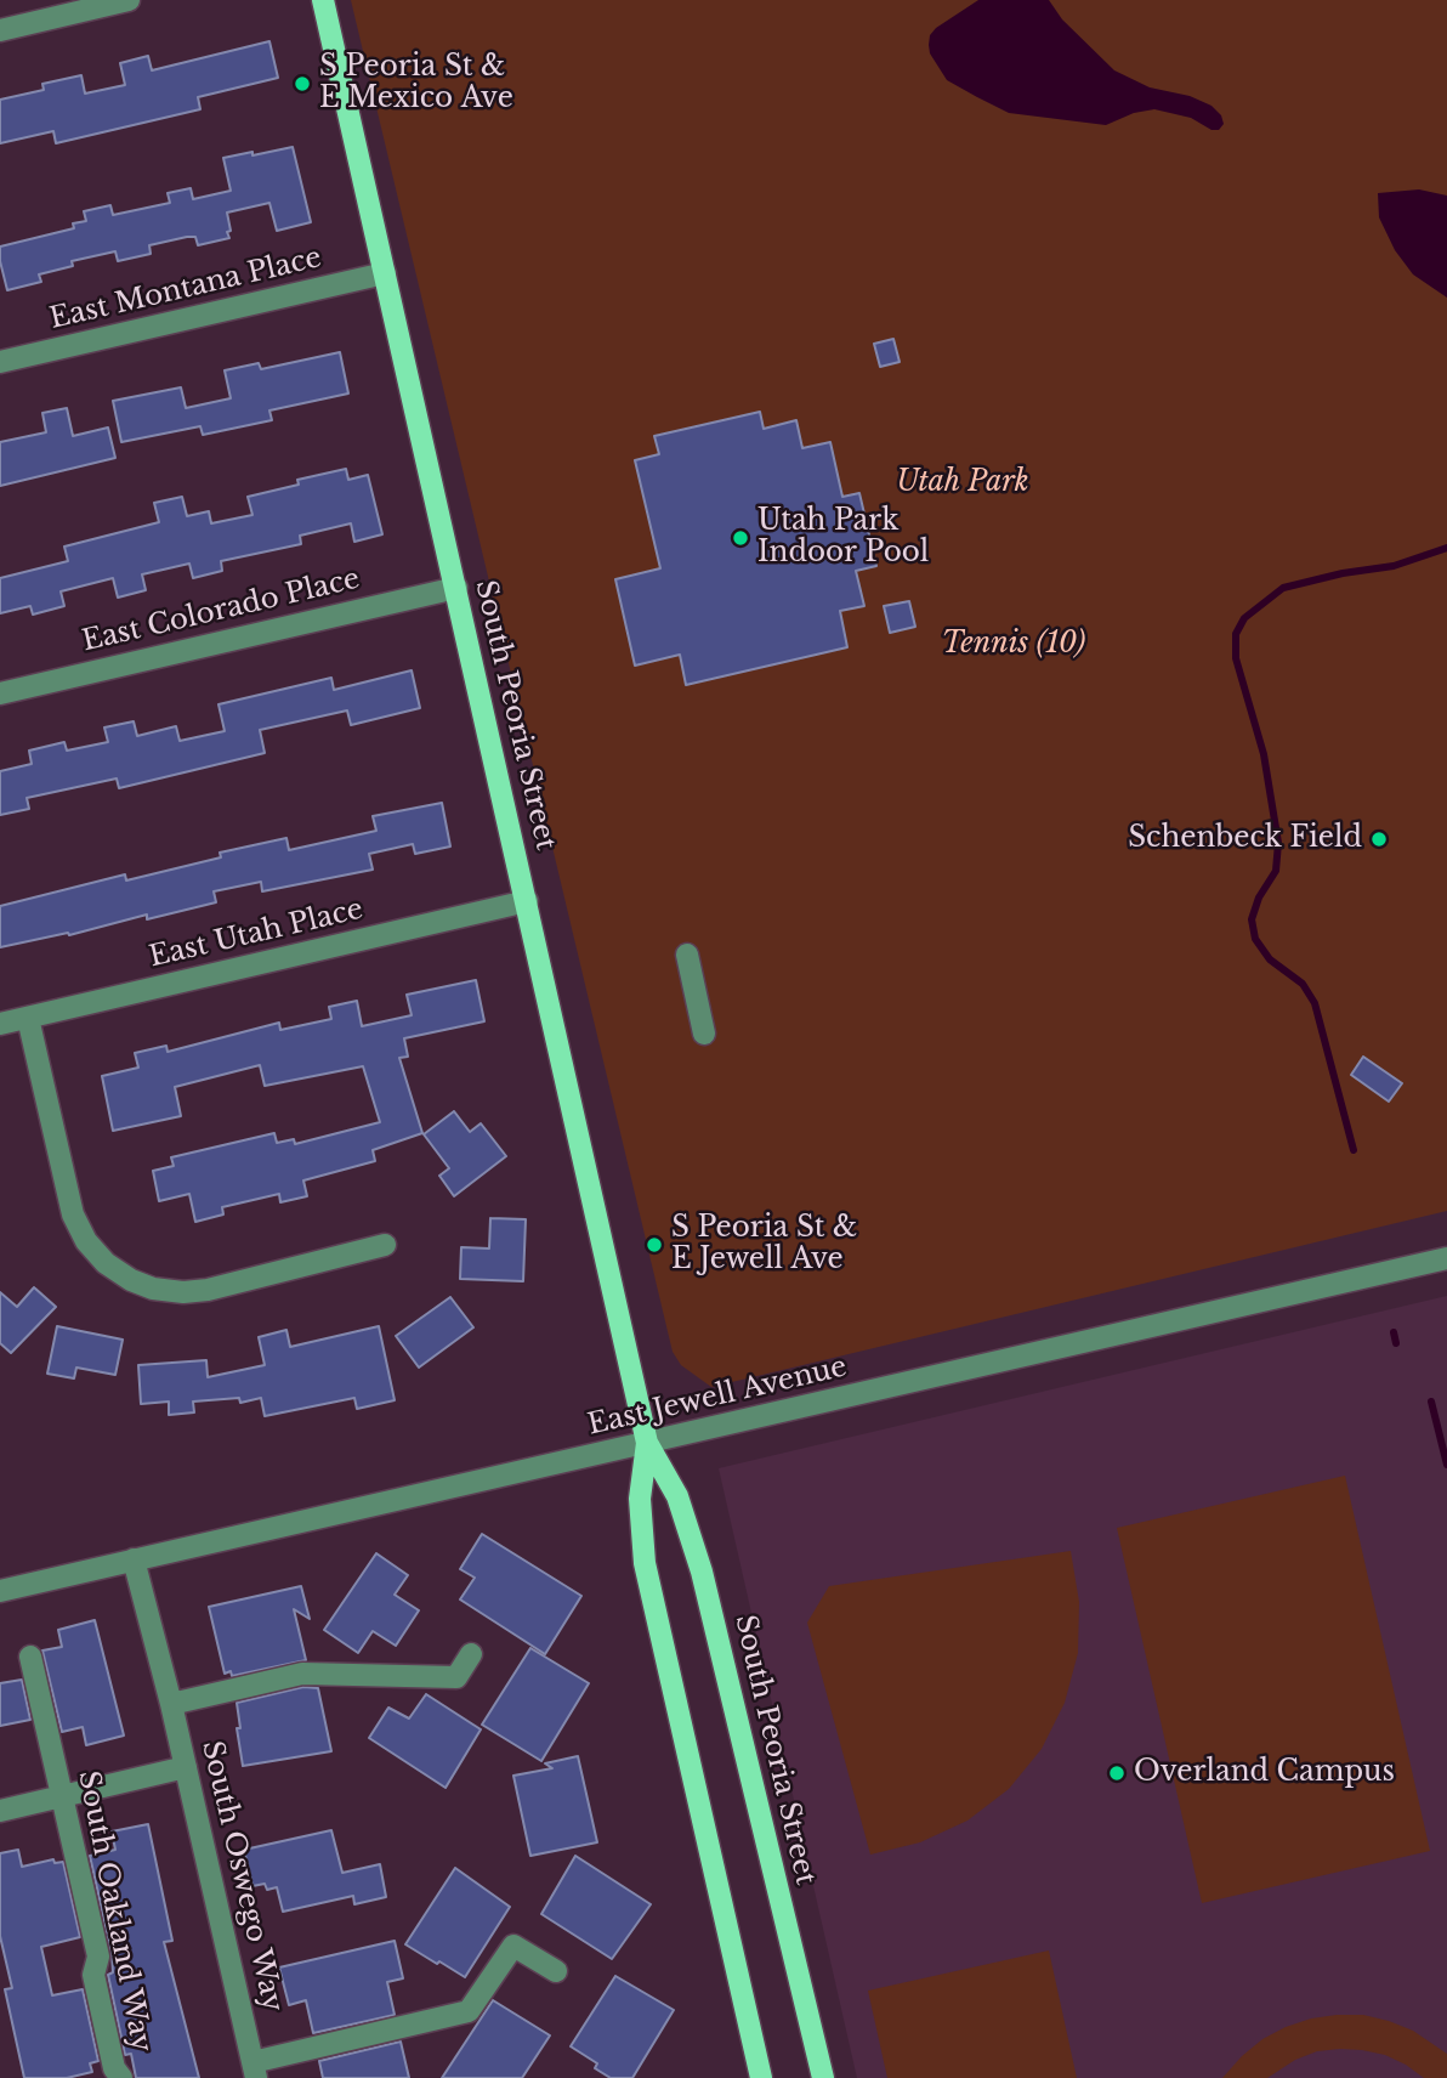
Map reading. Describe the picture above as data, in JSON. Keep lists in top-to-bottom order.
{
  "streets": {
    "main road": ["South Peoria Street"],
    "street": [
      "East Montana Place",
      "East Colorado Place",
      "East Utah Place",
      "East Jewell Avenue",
      "South Oswego Way",
      "South Oakland Way"
    ]
  },
  "crossings": [
    ["East Montana Place", "South Peoria Street"],
    ["East Colorado Place", "South Peoria Street"],
    ["South Peoria Street", "East Utah Place"],
    ["South Peoria Street", "East Jewell Avenue"],
    ["East Jewell Avenue", "South Oswego Way"]
  ],
  "parks": ["Utah Park", "Tennis (10)"],
  "places": [
    "S Peoria St & E Mexico Ave",
    "Utah Park Indoor Pool",
    "Schenbeck Field",
    "S Peoria St & E Jewell Ave",
    "Overland Campus"
  ]
}
